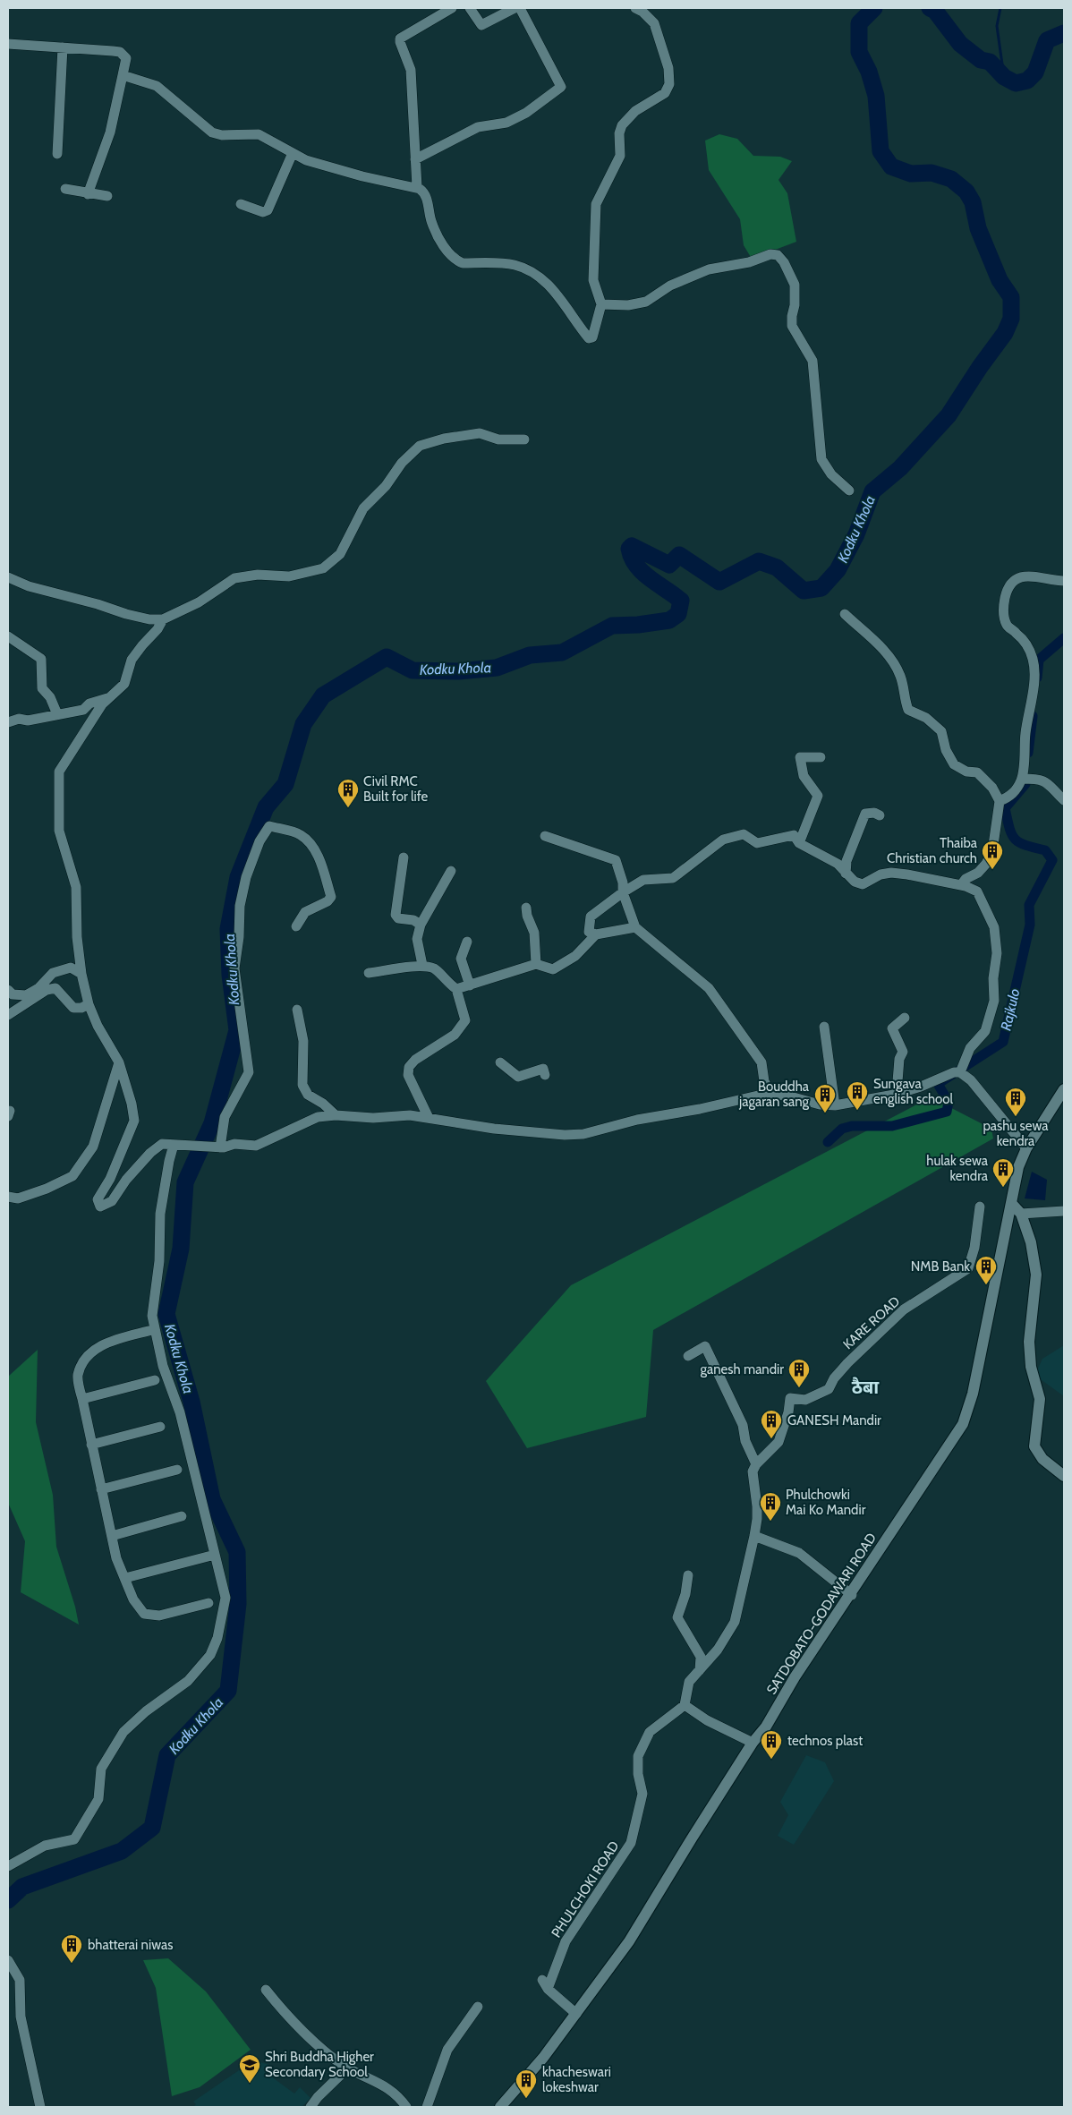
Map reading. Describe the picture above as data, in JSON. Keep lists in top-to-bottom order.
{
  "streets": {
    "street": ["KARE ROAD", "SATDOBATO-GODAWARI ROAD", "PHULCHOKI ROAD"]
  },
  "crossings": [
    ["SATDOBATO-GODAWARI ROAD", "PHULCHOKI ROAD"]
  ],
  "districts": ["ठैबा"],
  "water": ["Kodku Khola", "Rajkulo"],
  "places": {
    "building": [
      "Civil RMC Built for life",
      "Thaiba Christian church",
      "Sungava english school",
      "Bouddha jagaran sang",
      "pashu sewa kendra",
      "hulak sewa kendra",
      "NMB Bank",
      "ganesh mandir",
      "GANESH Mandir",
      "Phulchowki Mai Ko Mandir",
      "technos plast",
      "bhatterai niwas",
      "khacheswari lokeshwar"
    ],
    "school or university": ["Shri Buddha Higher Secondary School"]
  }
}
